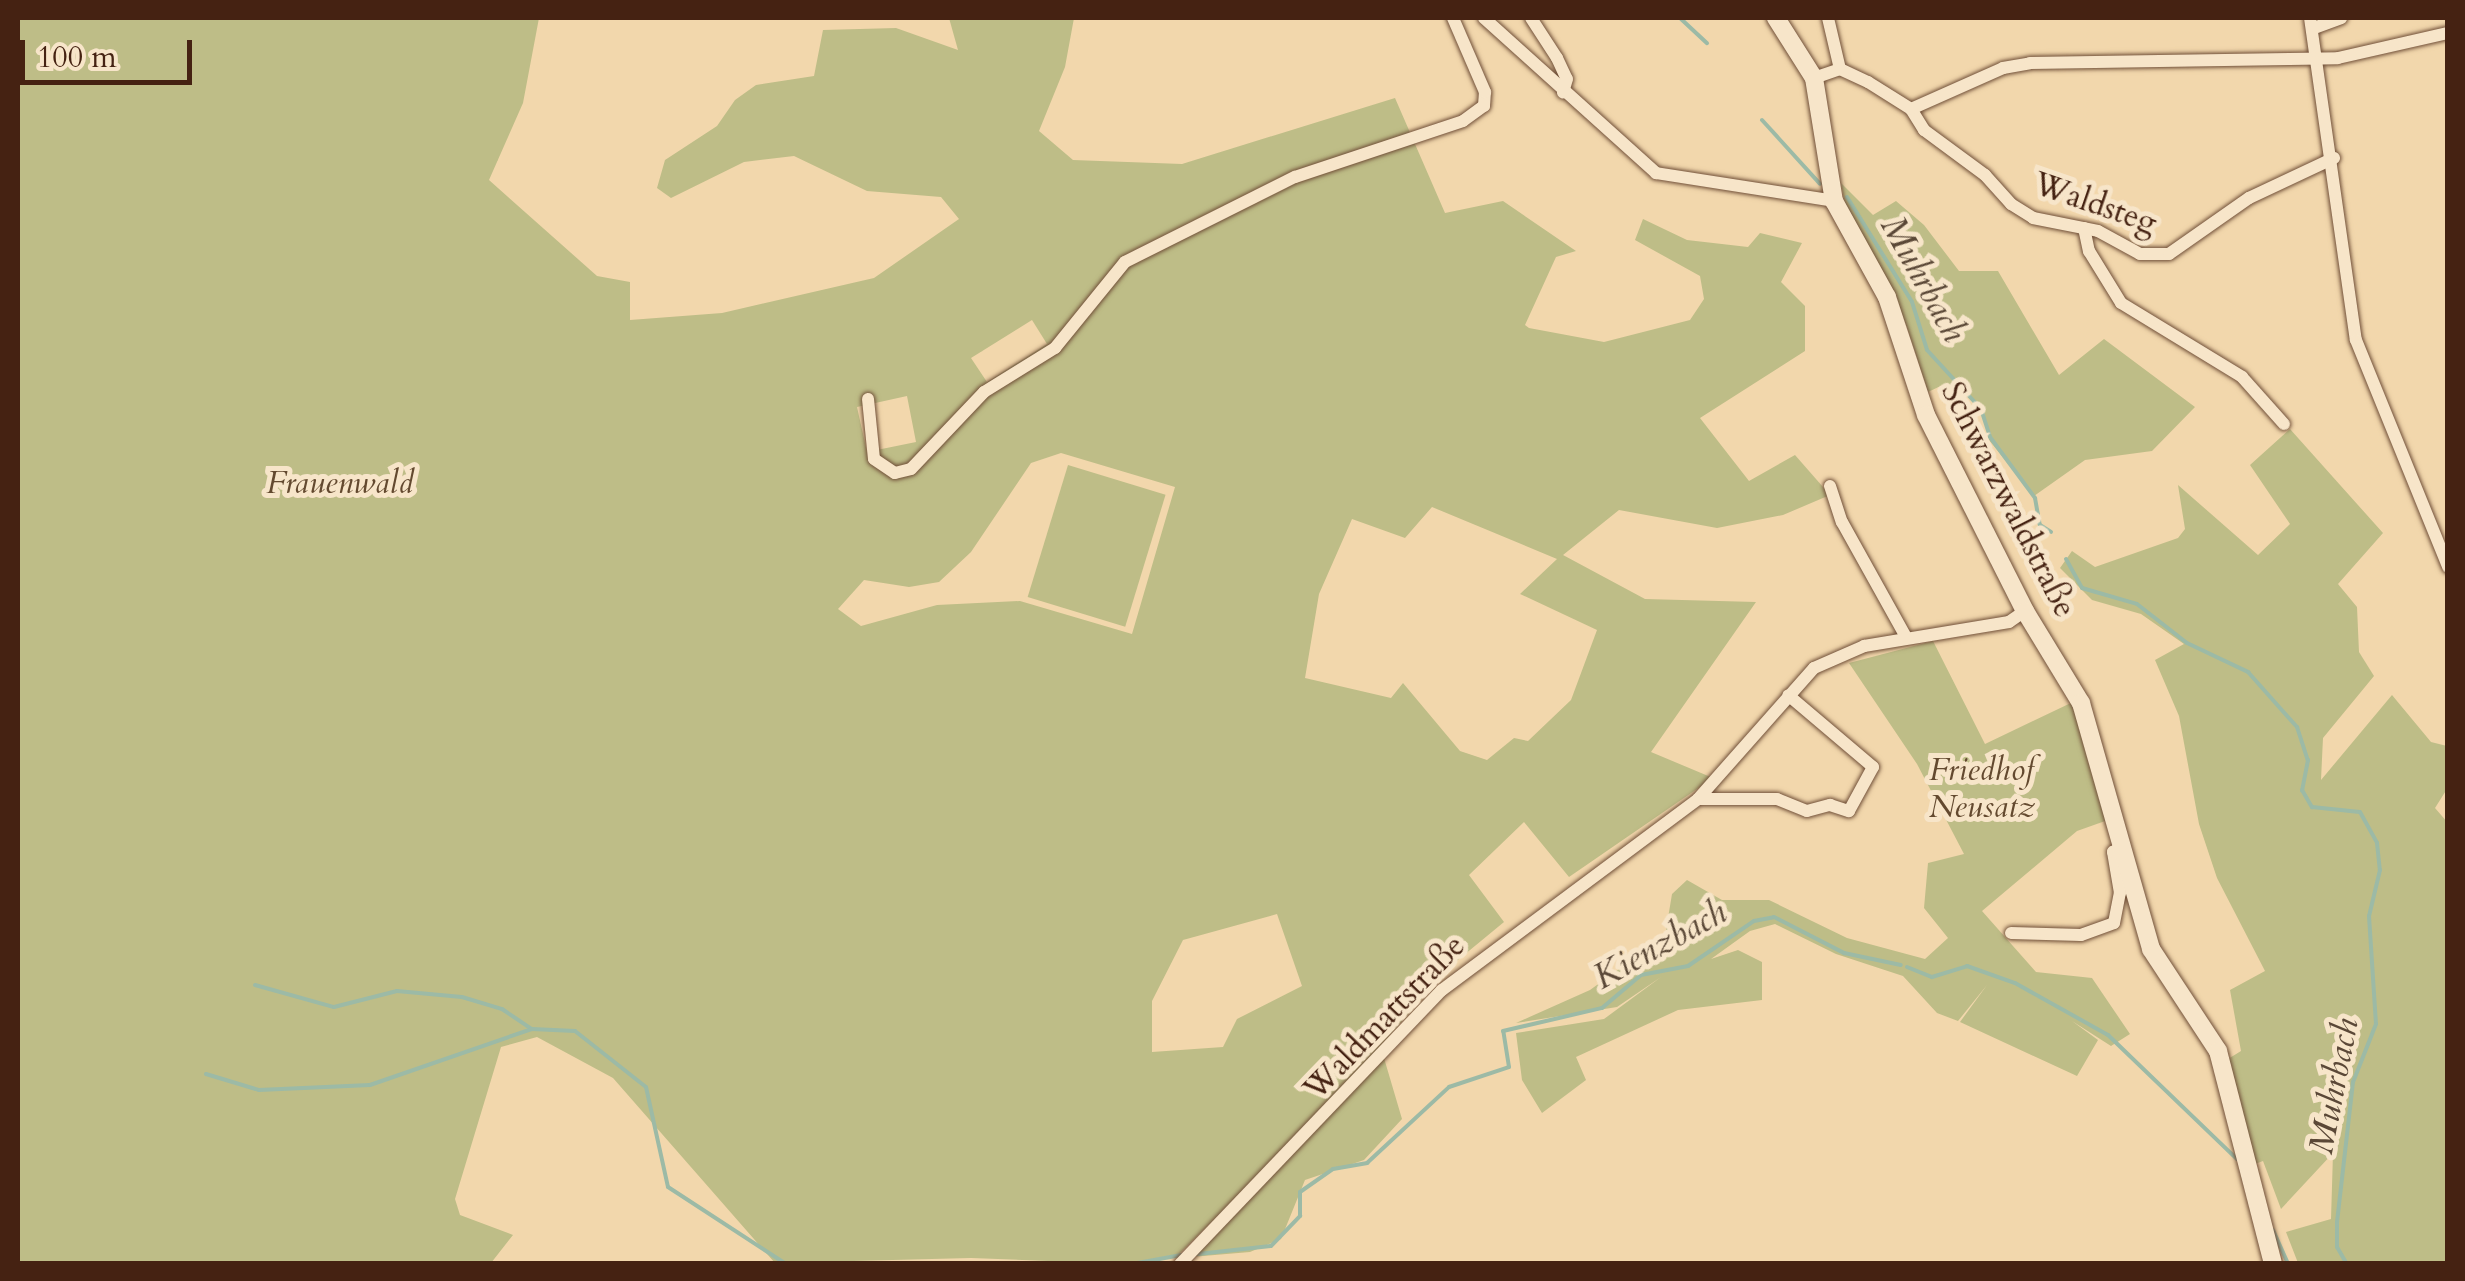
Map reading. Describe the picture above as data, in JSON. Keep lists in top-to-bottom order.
{
  "streets": {
    "main road": ["Schwarzwaldstraße"],
    "street": ["Waldsteg", "Waldmattstraße"]
  },
  "crossings": [
    ["Schwarzwaldstraße", "Waldmattstraße"]
  ],
  "water": ["Muhrbach", "Kienzbach"],
  "parks": ["Frauenwald", "Friedhof Neusatz"],
  "scale_bar": "100 m"
}
